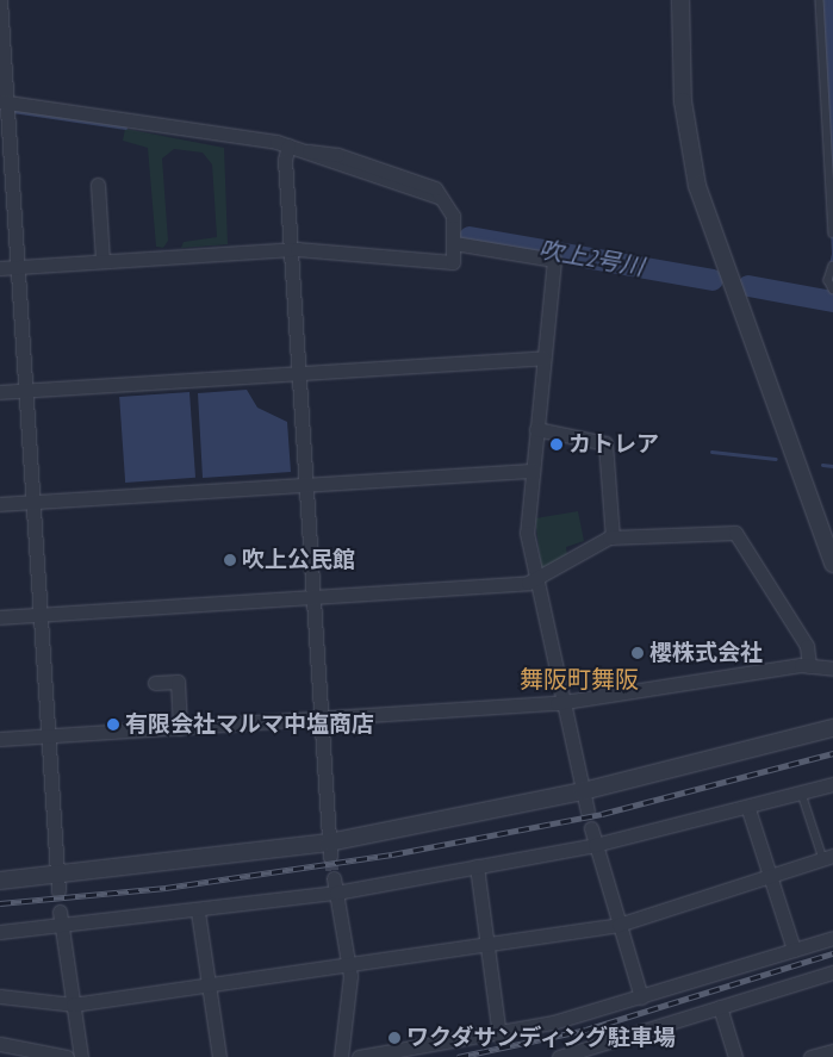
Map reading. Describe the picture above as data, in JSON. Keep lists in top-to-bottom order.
{
  "districts": ["舞阪町舞阪"],
  "water": ["吹上2号川"],
  "places": [
    "カトレア",
    "吹上公民館",
    "櫻株式会社",
    "有限会社マルマ中塩商店",
    "ワクダサンディング駐車場"
  ]
}
